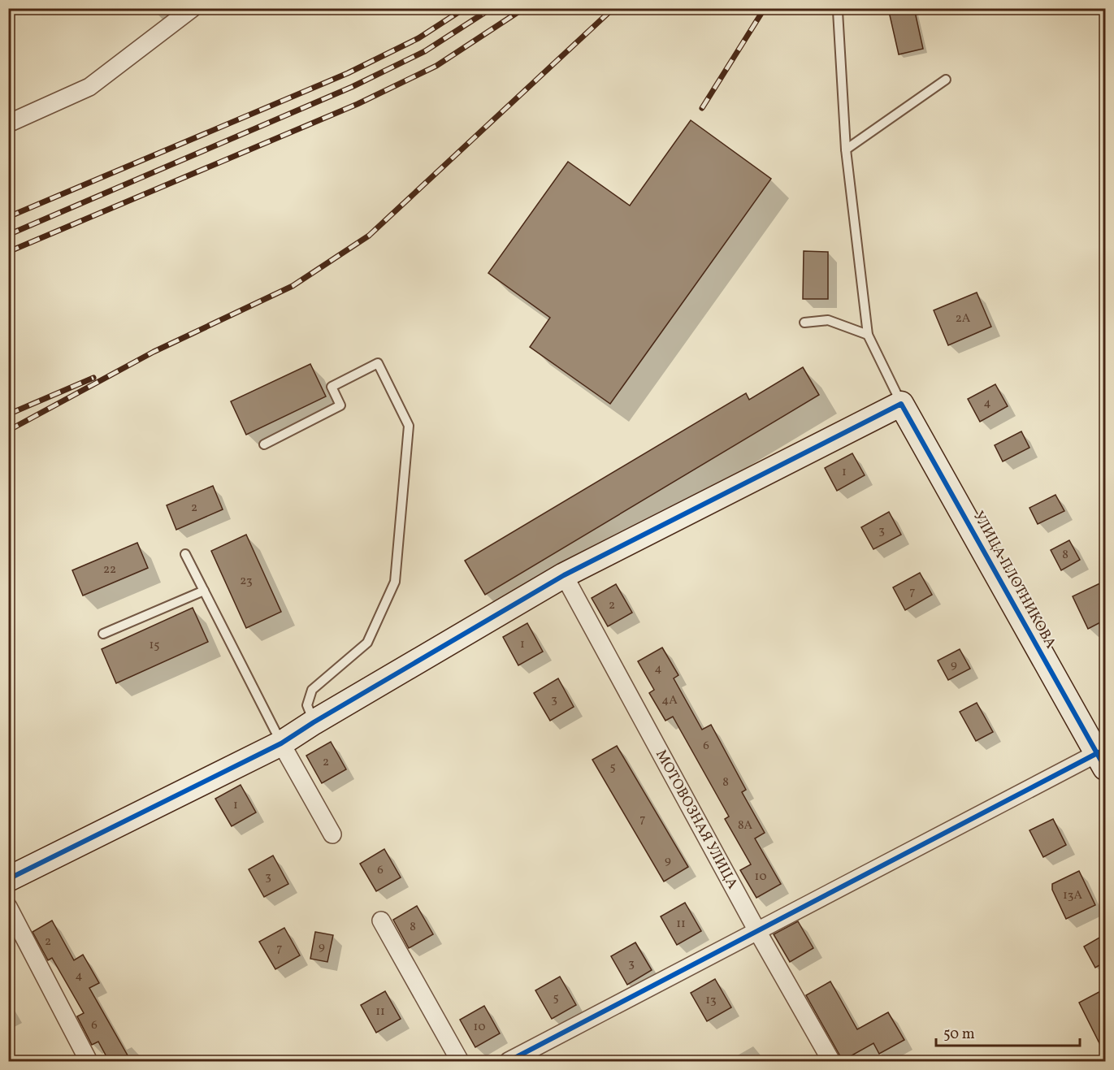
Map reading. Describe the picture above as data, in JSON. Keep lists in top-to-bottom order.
{
  "streets": {
    "street": ["УЛИЦА ПЛОТНИКОВА", "МОТОВОЗНАЯ УЛИЦА"]
  },
  "house_numbers": [
    "2А",
    "4",
    "1",
    "2",
    "3",
    "8",
    "22",
    "23",
    "7",
    "2",
    "1",
    "15",
    "9",
    "4",
    "3",
    "4А",
    "6",
    "2",
    "5",
    "8",
    "1",
    "7",
    "8А",
    "9",
    "6",
    "3",
    "10",
    "13А",
    "11",
    "8",
    "2",
    "9",
    "7",
    "3",
    "4",
    "5",
    "13",
    "11",
    "6",
    "10"
  ],
  "scale_bar": "50 m"
}
